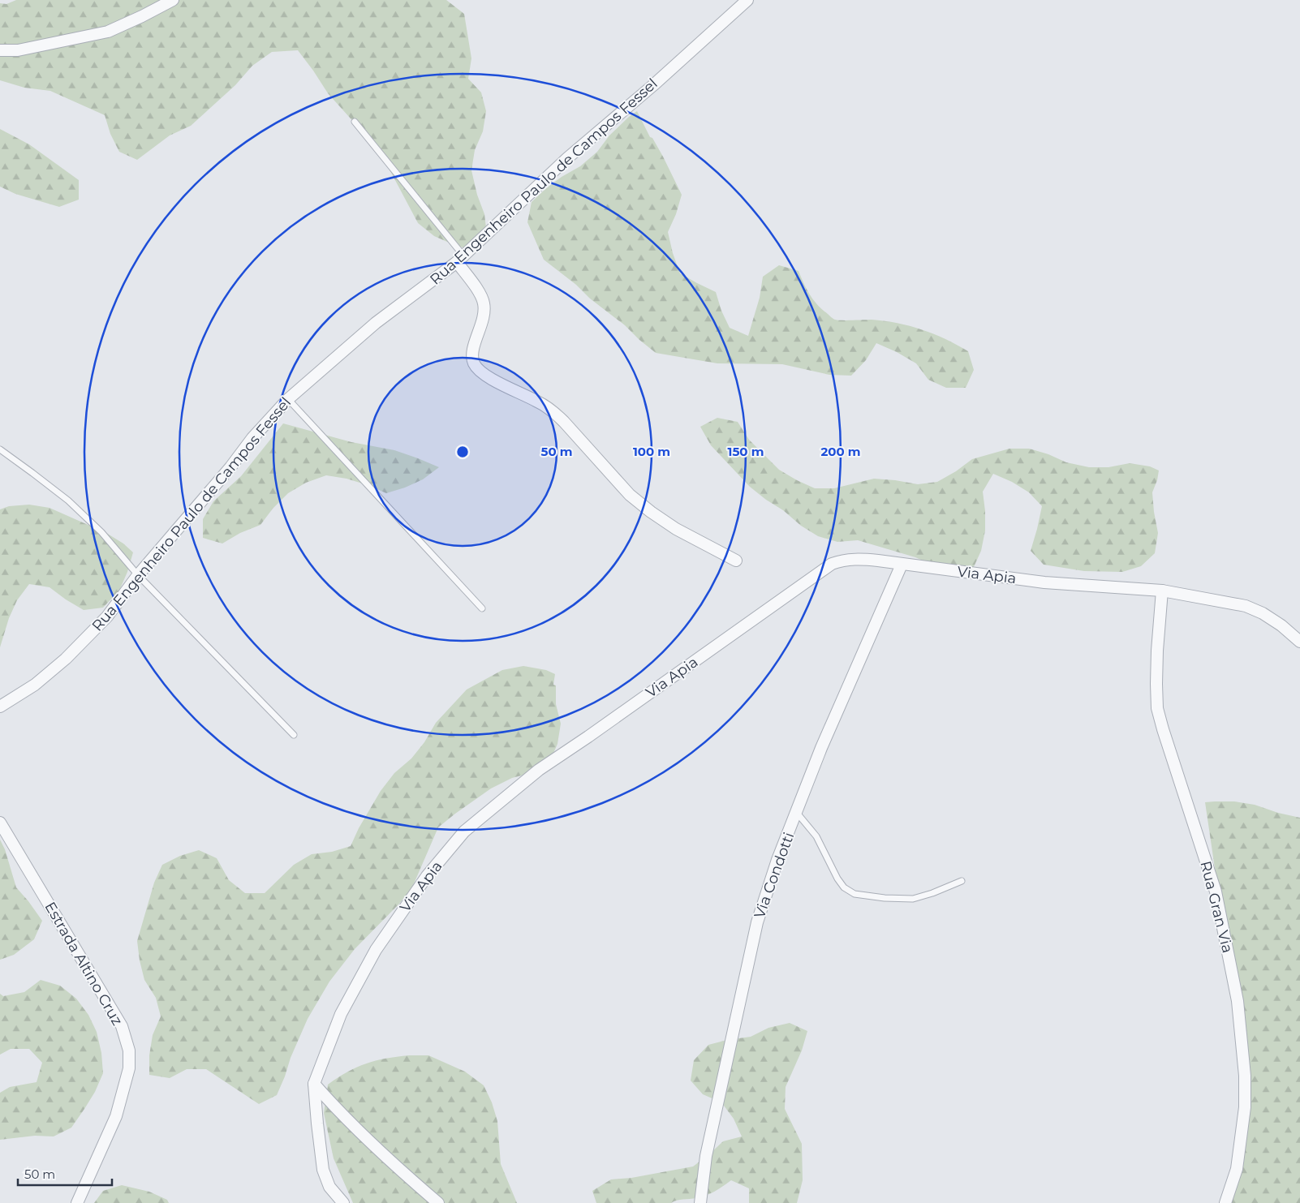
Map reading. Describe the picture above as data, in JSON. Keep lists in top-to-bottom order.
{
  "streets": {
    "street": [
      "Rua Engenheiro Paulo de Campos Fessel",
      "Via Apia",
      "Via Condotti",
      "Rua Gran Via",
      "Estrada Altino Cruz"
    ]
  },
  "crossings": [
    ["Via Apia", "Via Condotti"],
    ["Via Apia", "Rua Gran Via"]
  ],
  "scale_bar": "50 m",
  "rings": [
    "50 m",
    "100 m",
    "150 m",
    "200 m"
  ]
}
